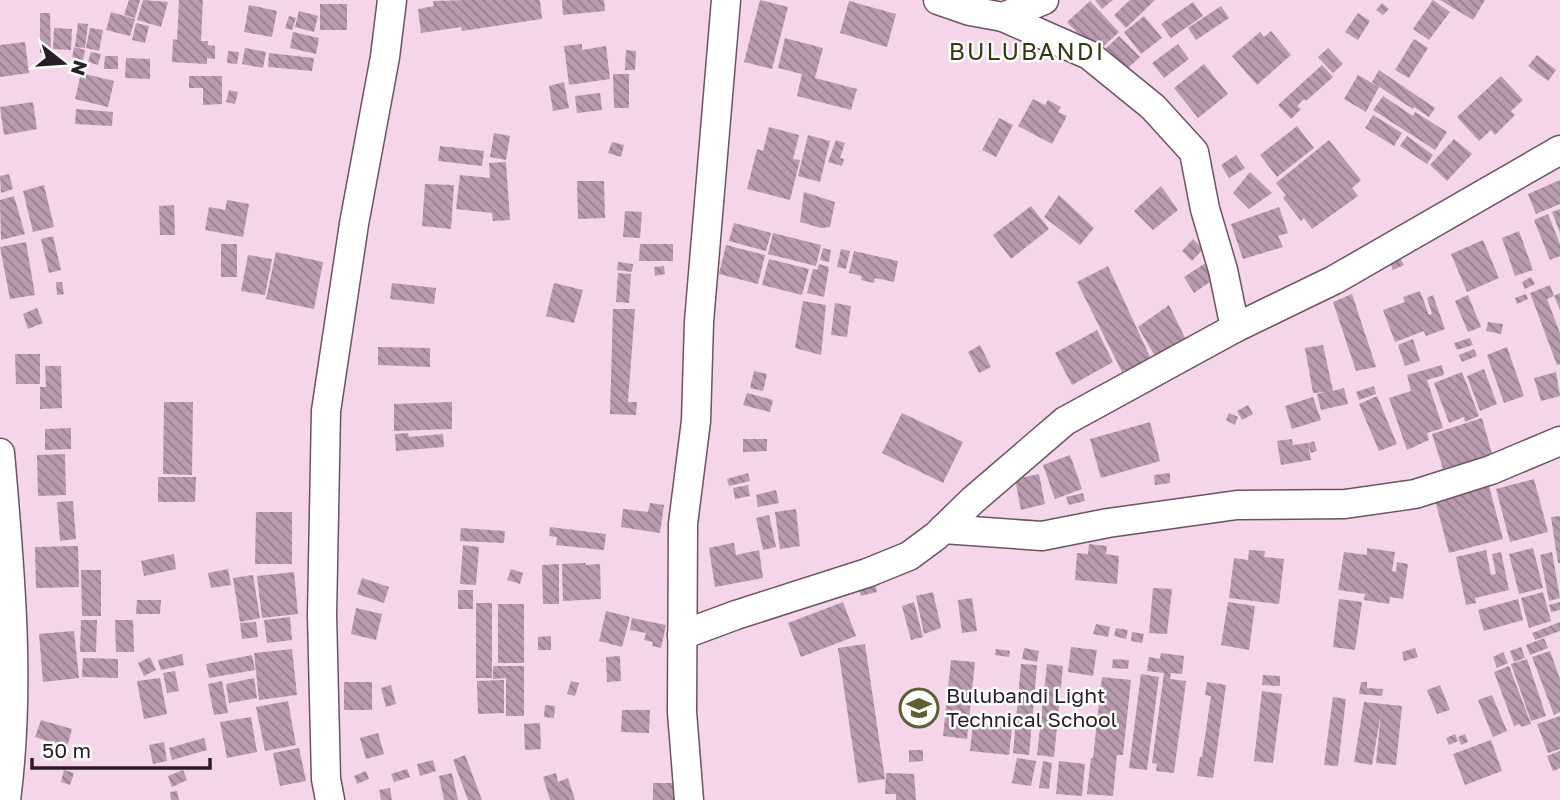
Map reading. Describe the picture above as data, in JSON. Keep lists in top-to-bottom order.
{
  "districts": ["BULUBANDI"],
  "places": {
    "school or university": ["Bulubandi Light Technical School"]
  },
  "scale_bar": "50 m",
  "north": "right"
}
